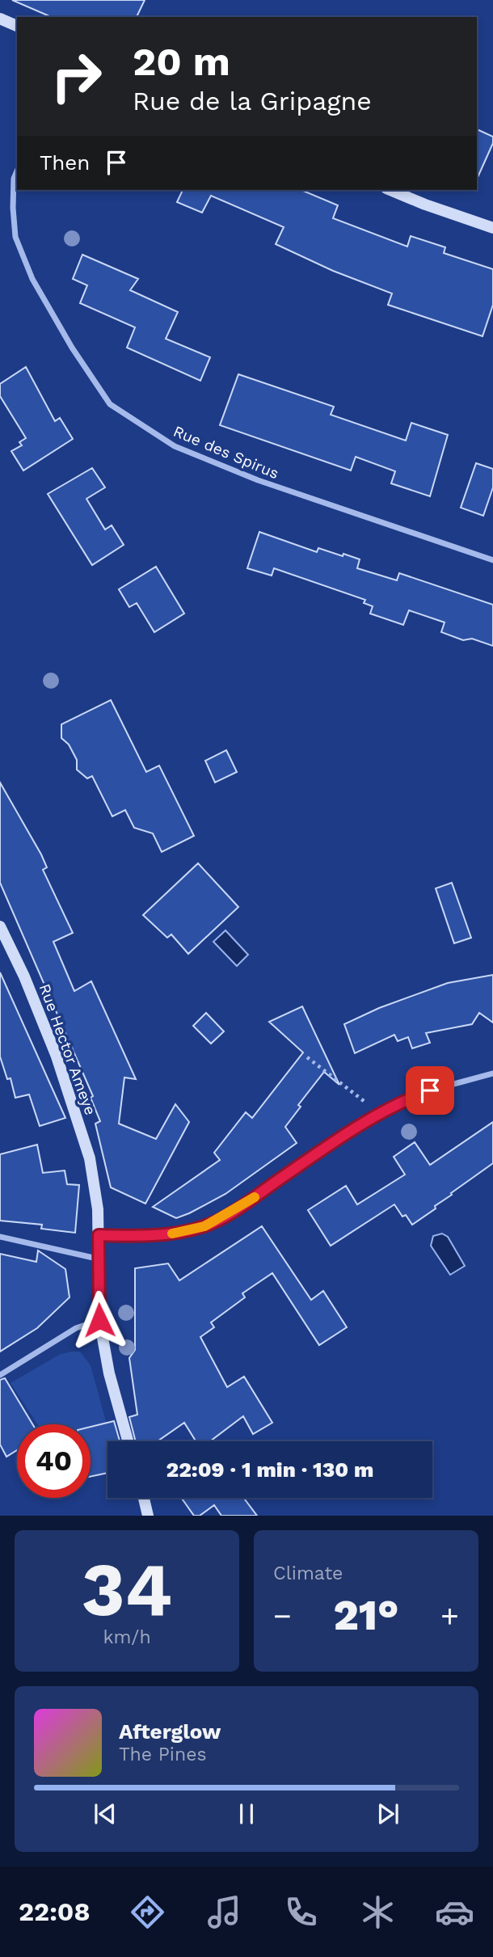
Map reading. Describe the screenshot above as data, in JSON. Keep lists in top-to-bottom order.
{
  "streets": {
    "street": ["Rue des Spirus", "Rue Hector Ameye"]
  },
  "page": {
    "turn": ["20 m", "Rue de la Gripagne"],
    "then": "Then",
    "limit": "40",
    "trip": "22:09 · 1 min · 130 m",
    "tile": [
      ["34", "km/h"],
      "Climate"
    ],
    "heat": ["−", "21°", "+"],
    "song": ["Afterglow", "The Pines"],
    "tabs": "22:08"
  }
}
